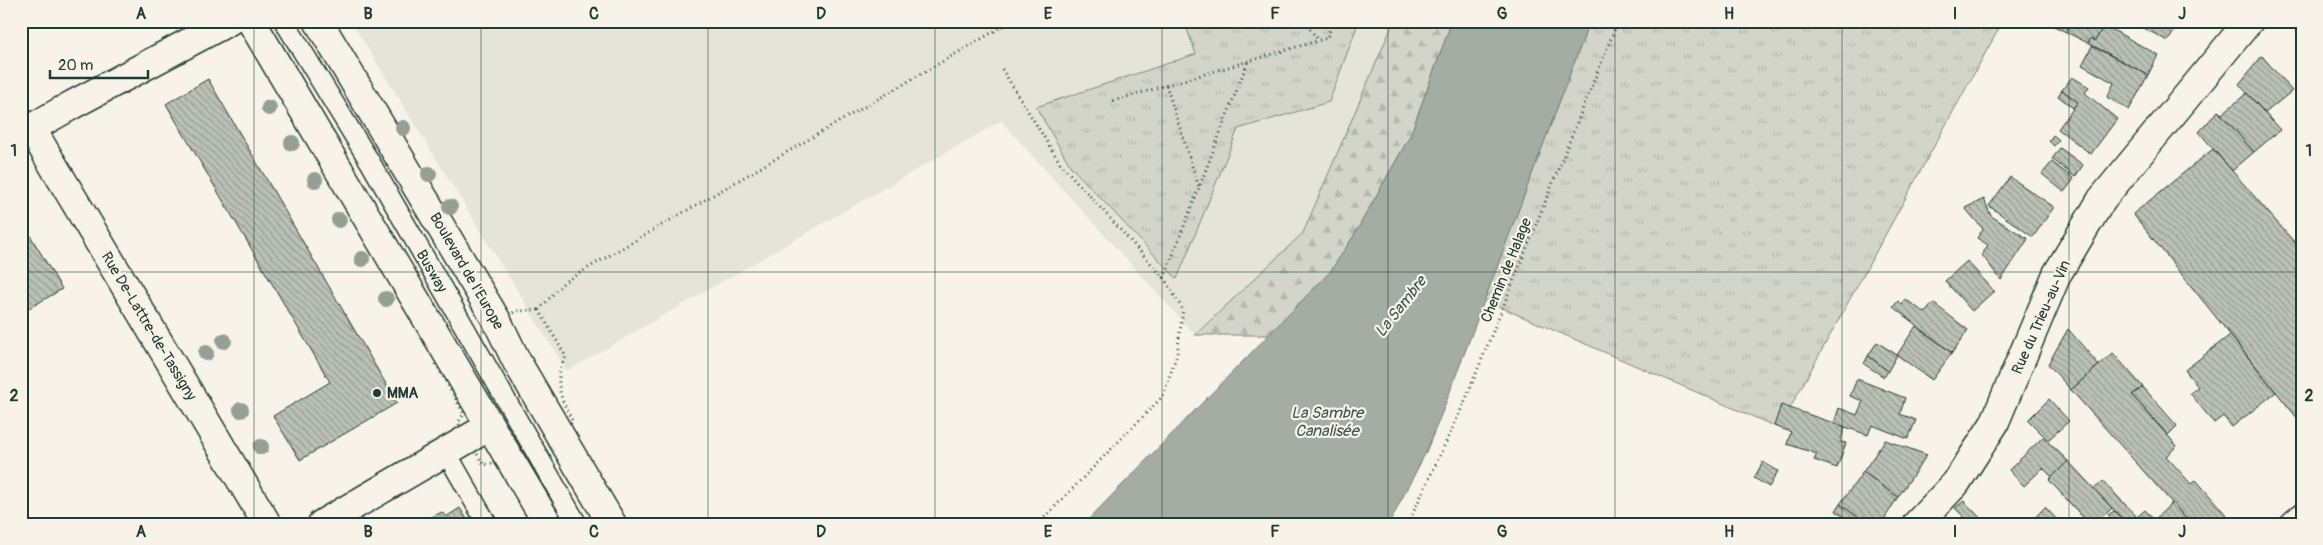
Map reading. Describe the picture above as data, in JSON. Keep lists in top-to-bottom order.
{
  "streets": {
    "street": ["Boulevard de l'Europe", "Rue du Trieu-au-Vin", "Rue De-Lattre-de-Tassigny"],
    "lane": ["Busway"],
    "path": ["Chemin de Halage"]
  },
  "water": ["La Sambre", "La Sambre Canalisée"],
  "places": ["MMA"],
  "scale_bar": "20 m",
  "grid": {
    "columns": [
      "A",
      "B",
      "C",
      "D",
      "E",
      "F",
      "G",
      "H",
      "I",
      "J"
    ],
    "rows": ["1", "2"]
  }
}
